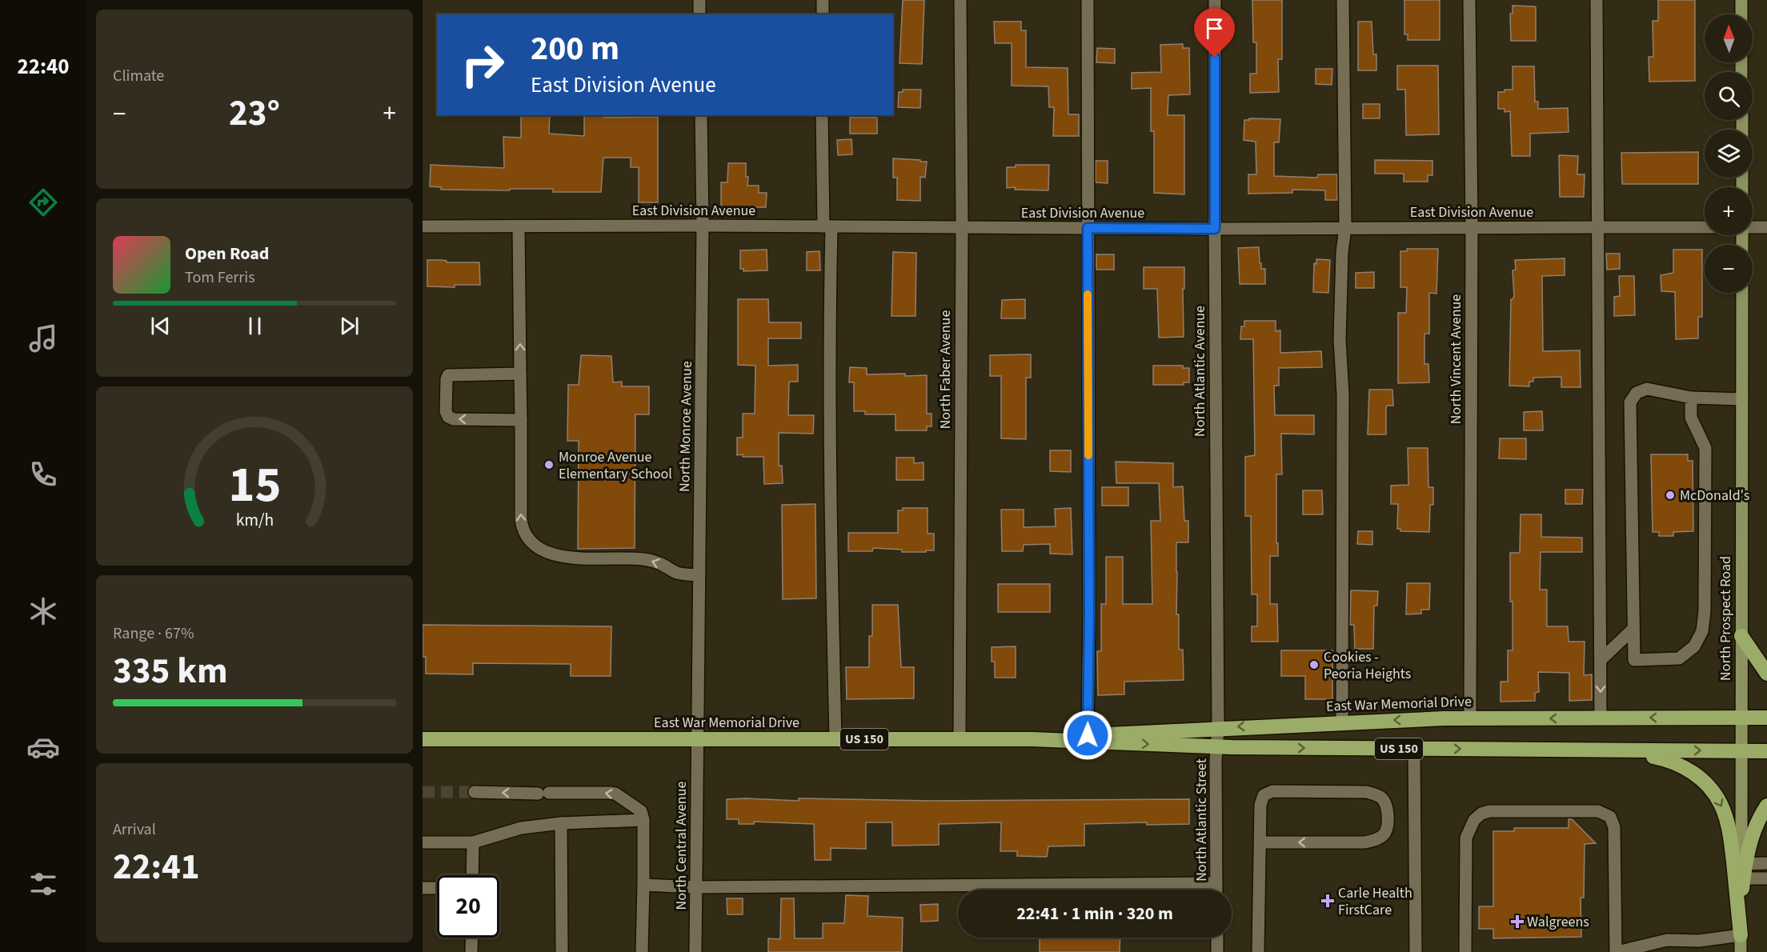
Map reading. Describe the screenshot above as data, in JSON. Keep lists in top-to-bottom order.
{
  "streets": {
    "highway": ["East War Memorial Drive", "US 150"],
    "main road": ["North Prospect Road"],
    "street": [
      "East Division Avenue",
      "North Vincent Avenue",
      "North Faber Avenue",
      "North Atlantic Avenue",
      "North Monroe Avenue",
      "North Atlantic Street",
      "North Central Avenue"
    ]
  },
  "crossings": [
    ["East Division Avenue", "North Vincent Avenue"],
    ["East Division Avenue", "North Faber Avenue"],
    ["East Division Avenue", "North Atlantic Avenue"],
    ["East Division Avenue", "North Monroe Avenue"],
    ["North Vincent Avenue", "East War Memorial Drive"],
    ["North Faber Avenue", "East War Memorial Drive"],
    ["North Atlantic Avenue", "East War Memorial Drive"],
    ["North Atlantic Avenue", "North Atlantic Street"],
    ["North Monroe Avenue", "East War Memorial Drive"],
    ["North Monroe Avenue", "North Central Avenue"],
    ["North Prospect Road", "East War Memorial Drive"],
    ["East War Memorial Drive", "North Atlantic Street"],
    ["East War Memorial Drive", "North Central Avenue"]
  ],
  "places": {
    "other": ["Monroe Avenue Elementary School", "McDonald's", "Cookies - Peoria Heights"],
    "health": ["Carle Health FirstCare", "Walgreens"]
  },
  "north": "top",
  "page": {
    "tabs": "22:40",
    "tile": [
      "Climate",
      ["Range · 67%", "335 km"],
      ["Arrival", "22:41"]
    ],
    "map_buttons": ["+", "−"],
    "turn": ["200 m", "East Division Avenue"],
    "heat": ["−", "23°", "+"],
    "song": ["Open Road", "Tom Ferris"],
    "limit": "20",
    "trip": "22:41 · 1 min · 320 m",
    "gauge": ["15", "km/h"]
  }
}
